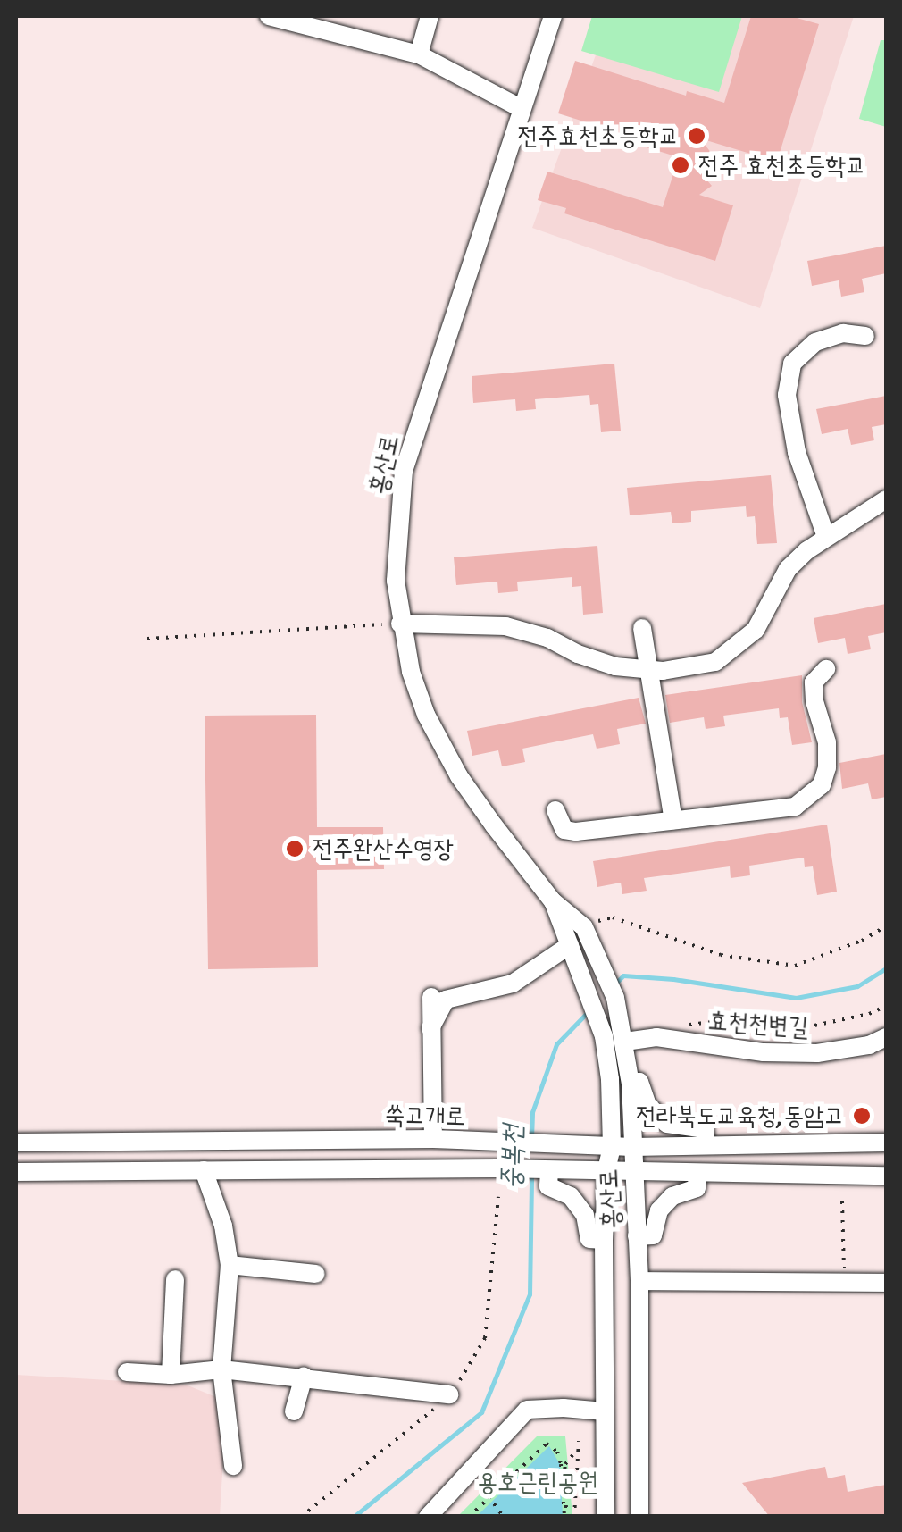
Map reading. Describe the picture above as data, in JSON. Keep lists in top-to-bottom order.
{
  "streets": {
    "street": ["홍산로", "효천천변길", "쑥고개로"]
  },
  "crossings": [
    ["홍산로", "효천천변길"],
    ["홍산로", "쑥고개로"]
  ],
  "water": ["중복천"],
  "parks": ["용호근린공원"],
  "places": [
    "전주효천초등학교",
    "전주 효천초등학교",
    "전주완산수영장",
    "전라북도교육청,동암고"
  ]
}
